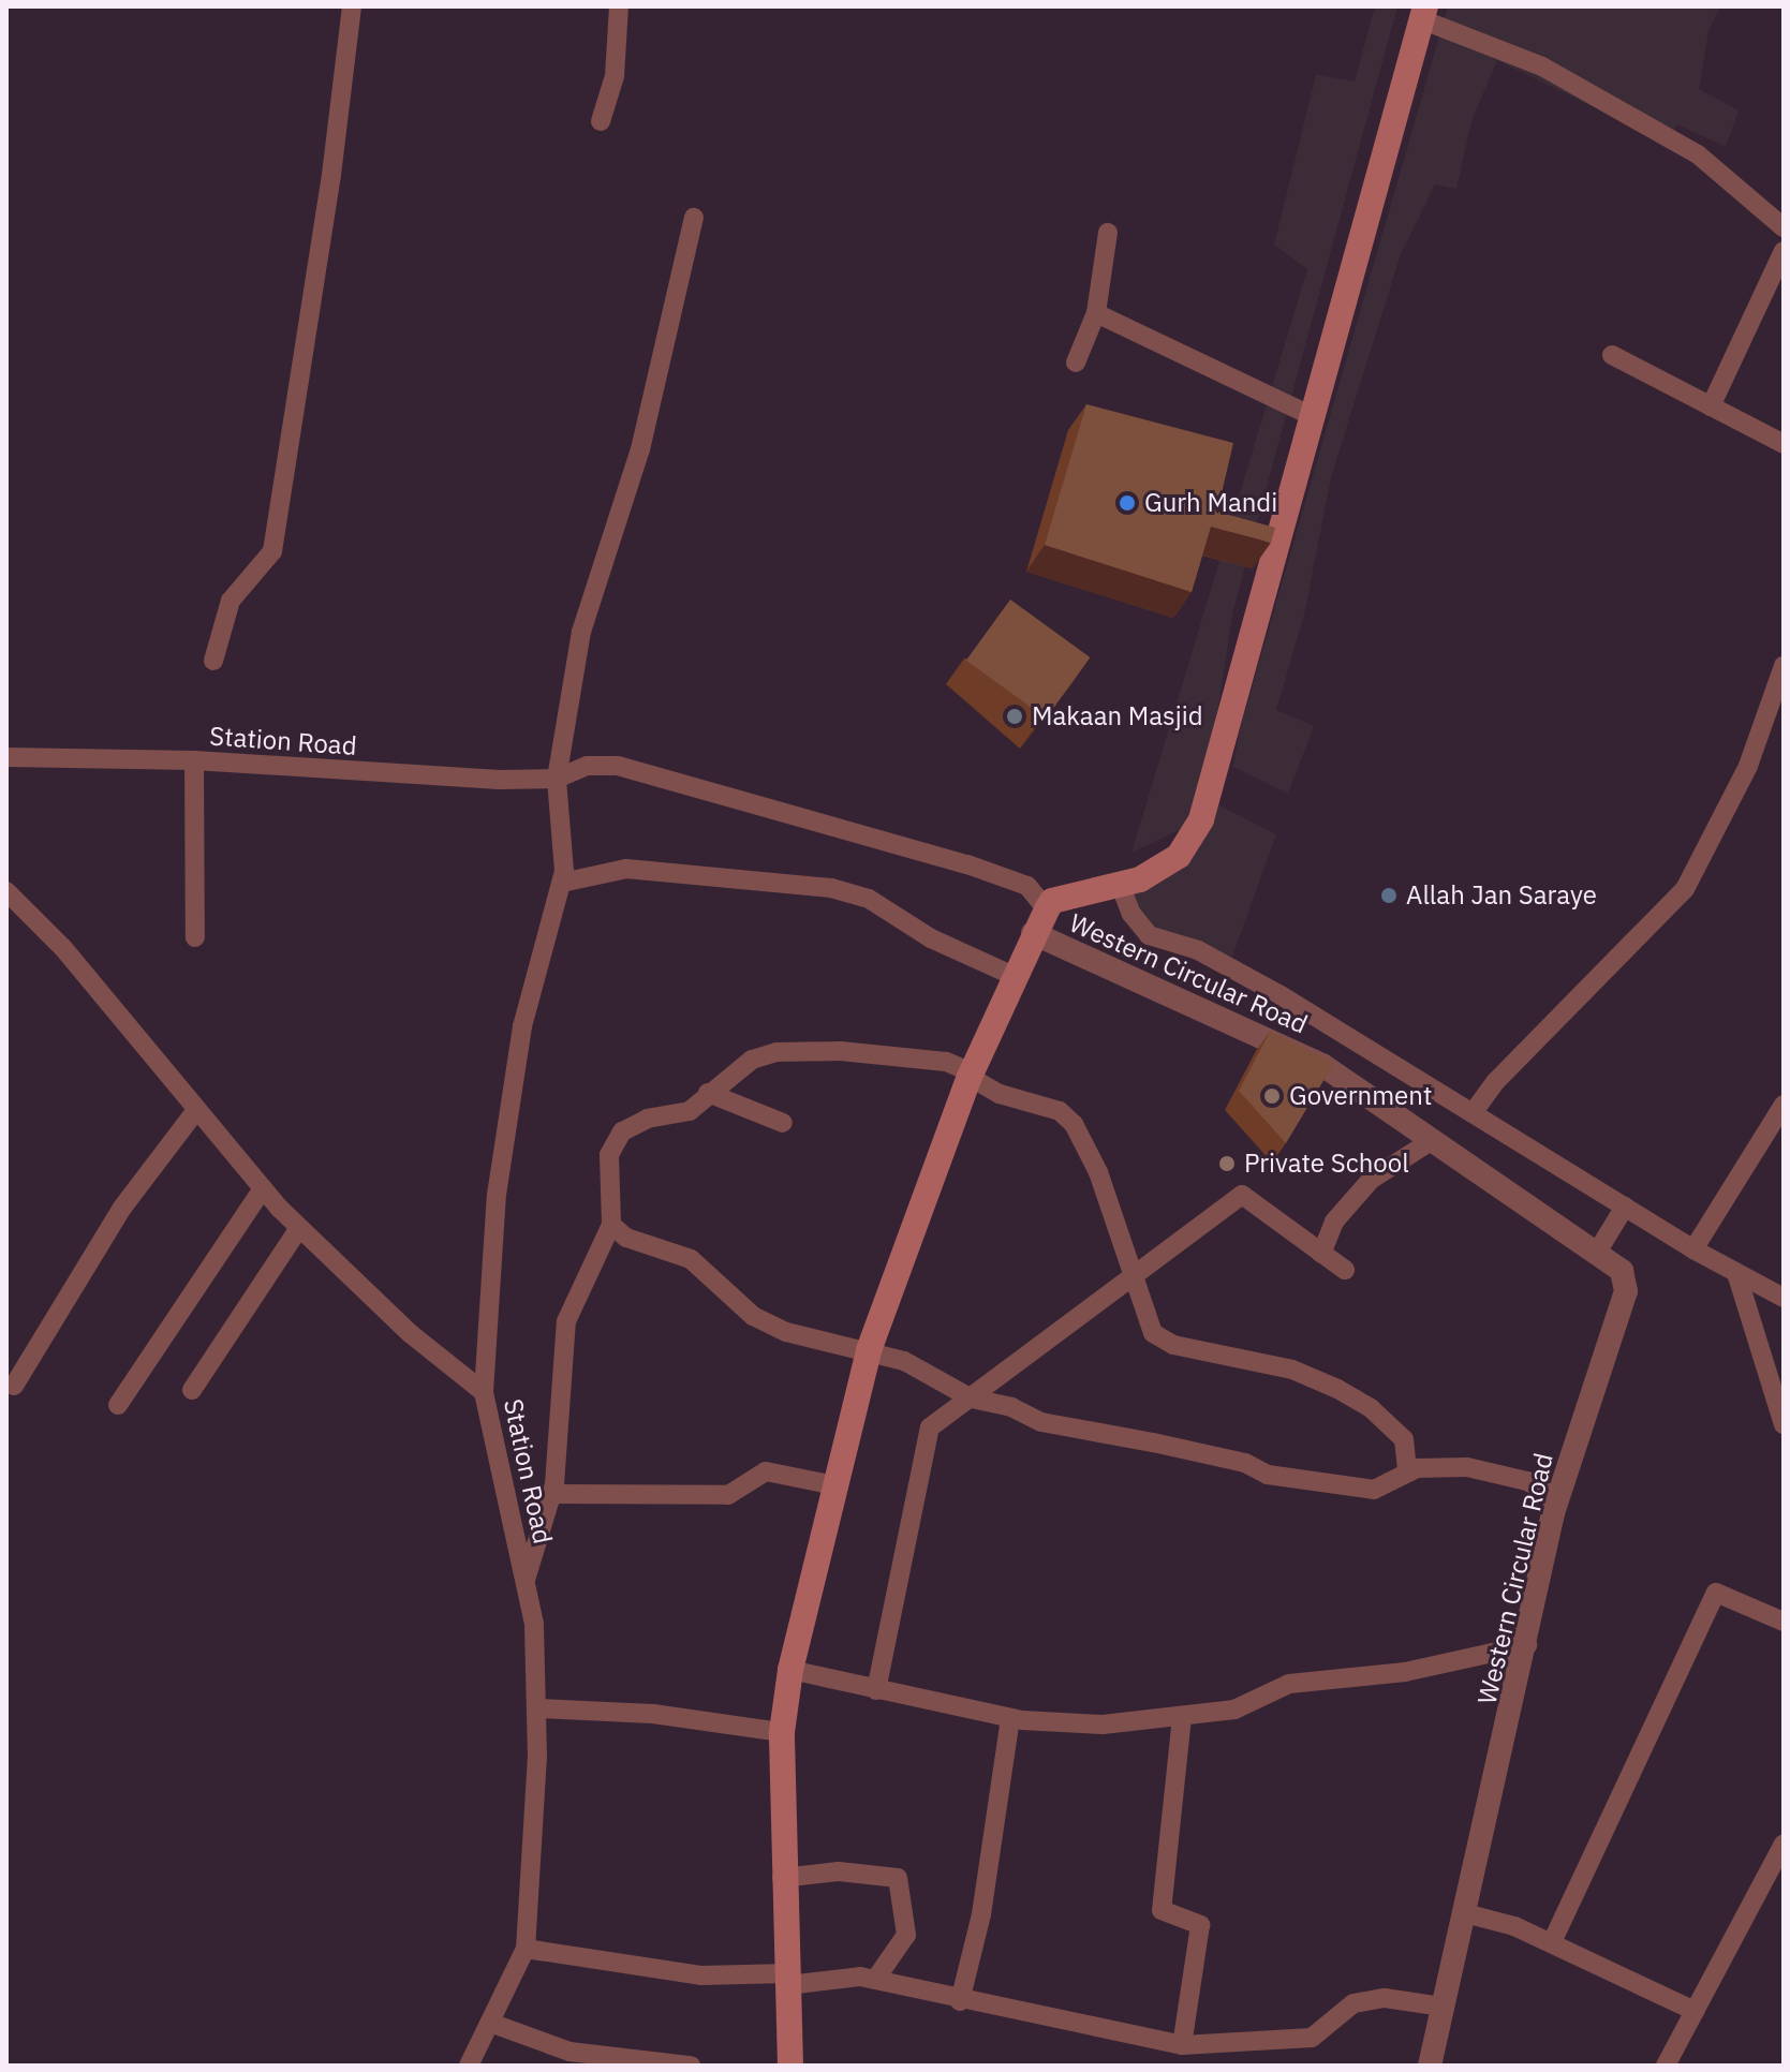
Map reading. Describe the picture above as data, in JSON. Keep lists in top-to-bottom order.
{
  "streets": {
    "street": ["Station Road", "Western Circular Road"]
  },
  "places": [
    "Gurh Mandi",
    "Makaan Masjid",
    "Allah Jan Saraye",
    "Government",
    "Private School"
  ]
}
